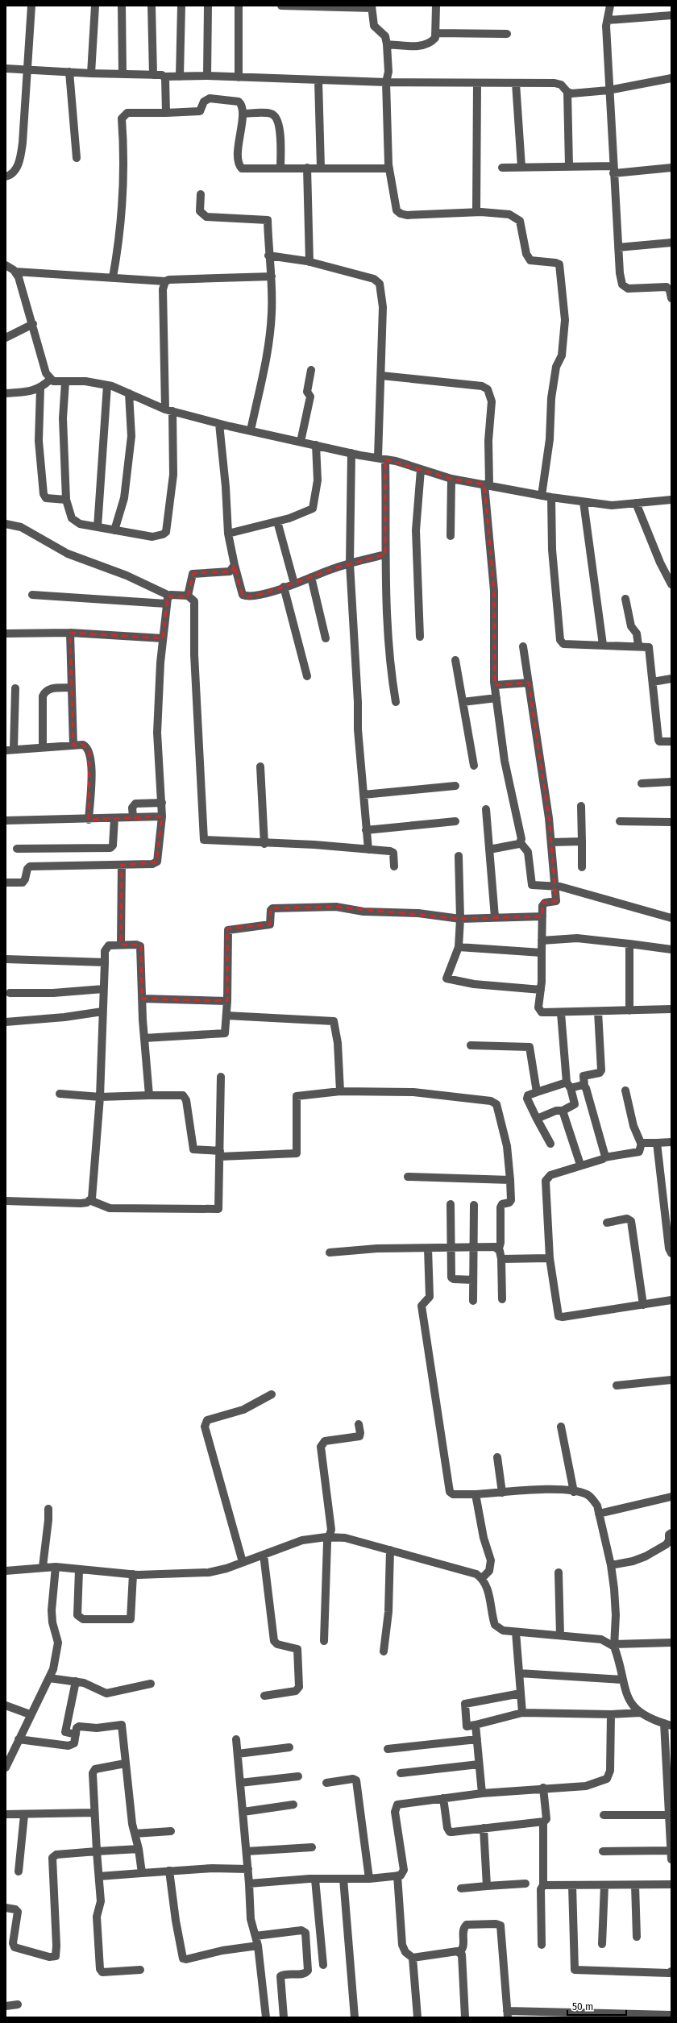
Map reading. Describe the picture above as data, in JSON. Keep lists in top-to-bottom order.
{
  "scale_bar": "50 m"
}
